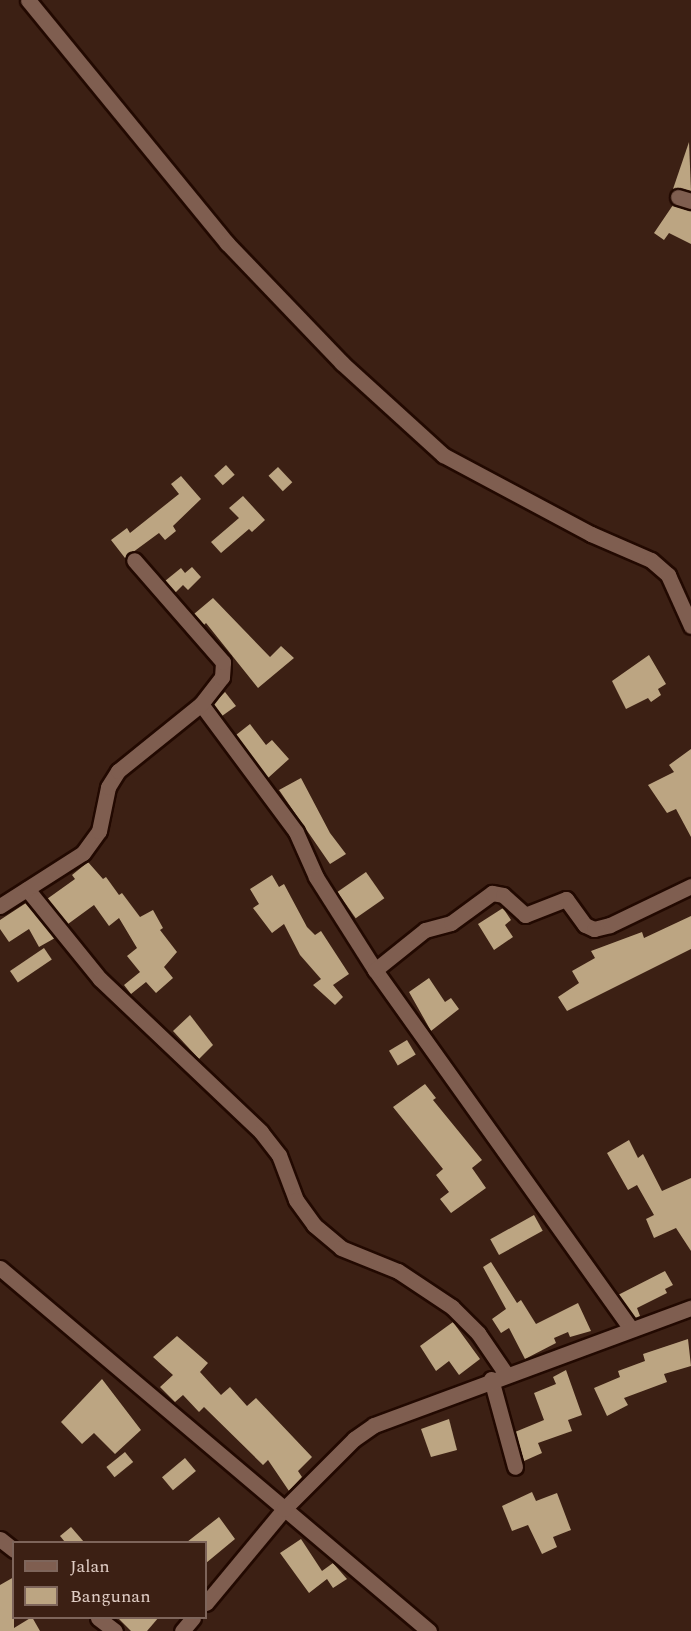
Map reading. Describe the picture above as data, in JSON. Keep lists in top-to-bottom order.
{
  "legend": ["Jalan", "Bangunan"]
}
